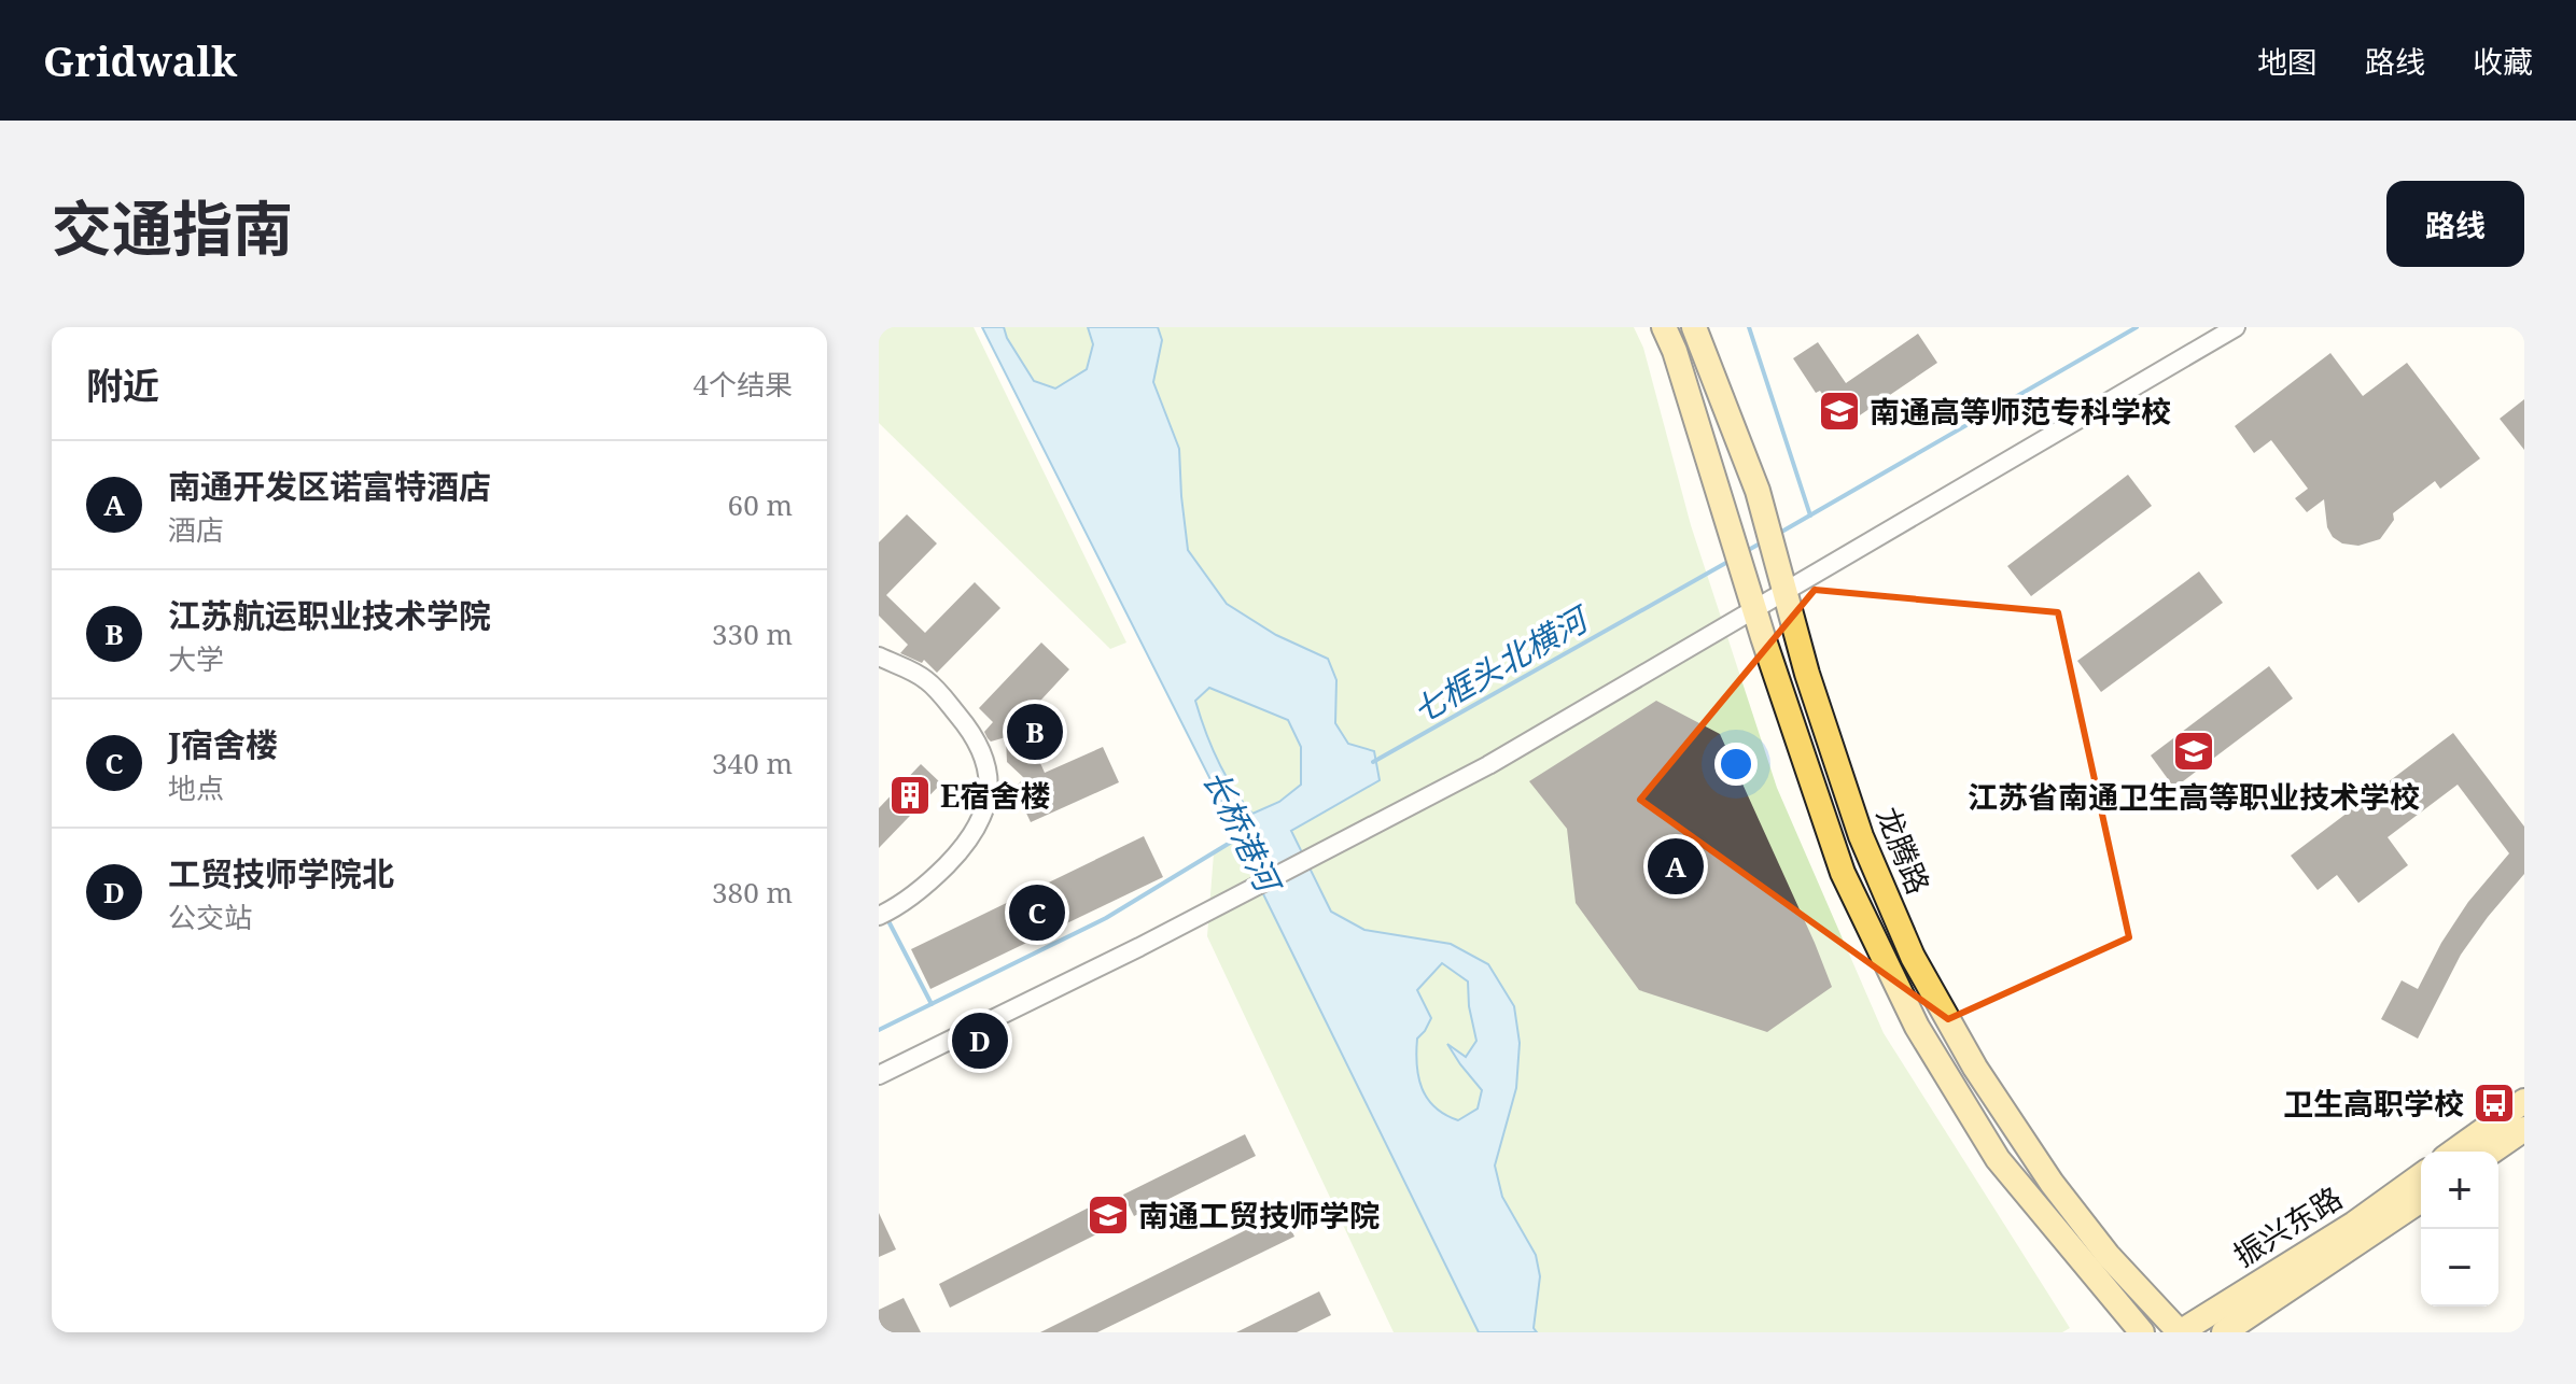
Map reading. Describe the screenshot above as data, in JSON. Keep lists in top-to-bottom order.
{
  "streets": {
    "main road": ["龙腾路", "振兴东路"]
  },
  "crossings": [
    ["龙腾路", "振兴东路"]
  ],
  "water": ["七框头北横河", "长桥港河"],
  "places": {
    "school or university": ["南通高等师范专科学校", "江苏省南通卫生高等职业技术学校", "南通工贸技师学院"],
    "building": ["E宿舍楼"],
    "bus stop": ["卫生高职学校"]
  },
  "page": {
    "header": "Gridwalk",
    "nav": ["地图", "路线", "收藏"],
    "title": "交通指南",
    "buttons": "路线",
    "heading": ["附近", "4个结果"],
    "list": [
      {
        "mark": "A",
        "name": "南通开发区诺富特酒店",
        "note": "酒店",
        "value": "60 m"
      },
      {
        "mark": "B",
        "name": "江苏航运职业技术学院",
        "note": "大学",
        "value": "330 m"
      },
      {
        "mark": "C",
        "name": "J宿舍楼",
        "note": "地点",
        "value": "340 m"
      },
      {
        "mark": "D",
        "name": "工贸技师学院北",
        "note": "公交站",
        "value": "380 m"
      }
    ],
    "pins": [
      "B",
      "A",
      "C",
      "D"
    ],
    "map_buttons": ["+", "−"]
  }
}
